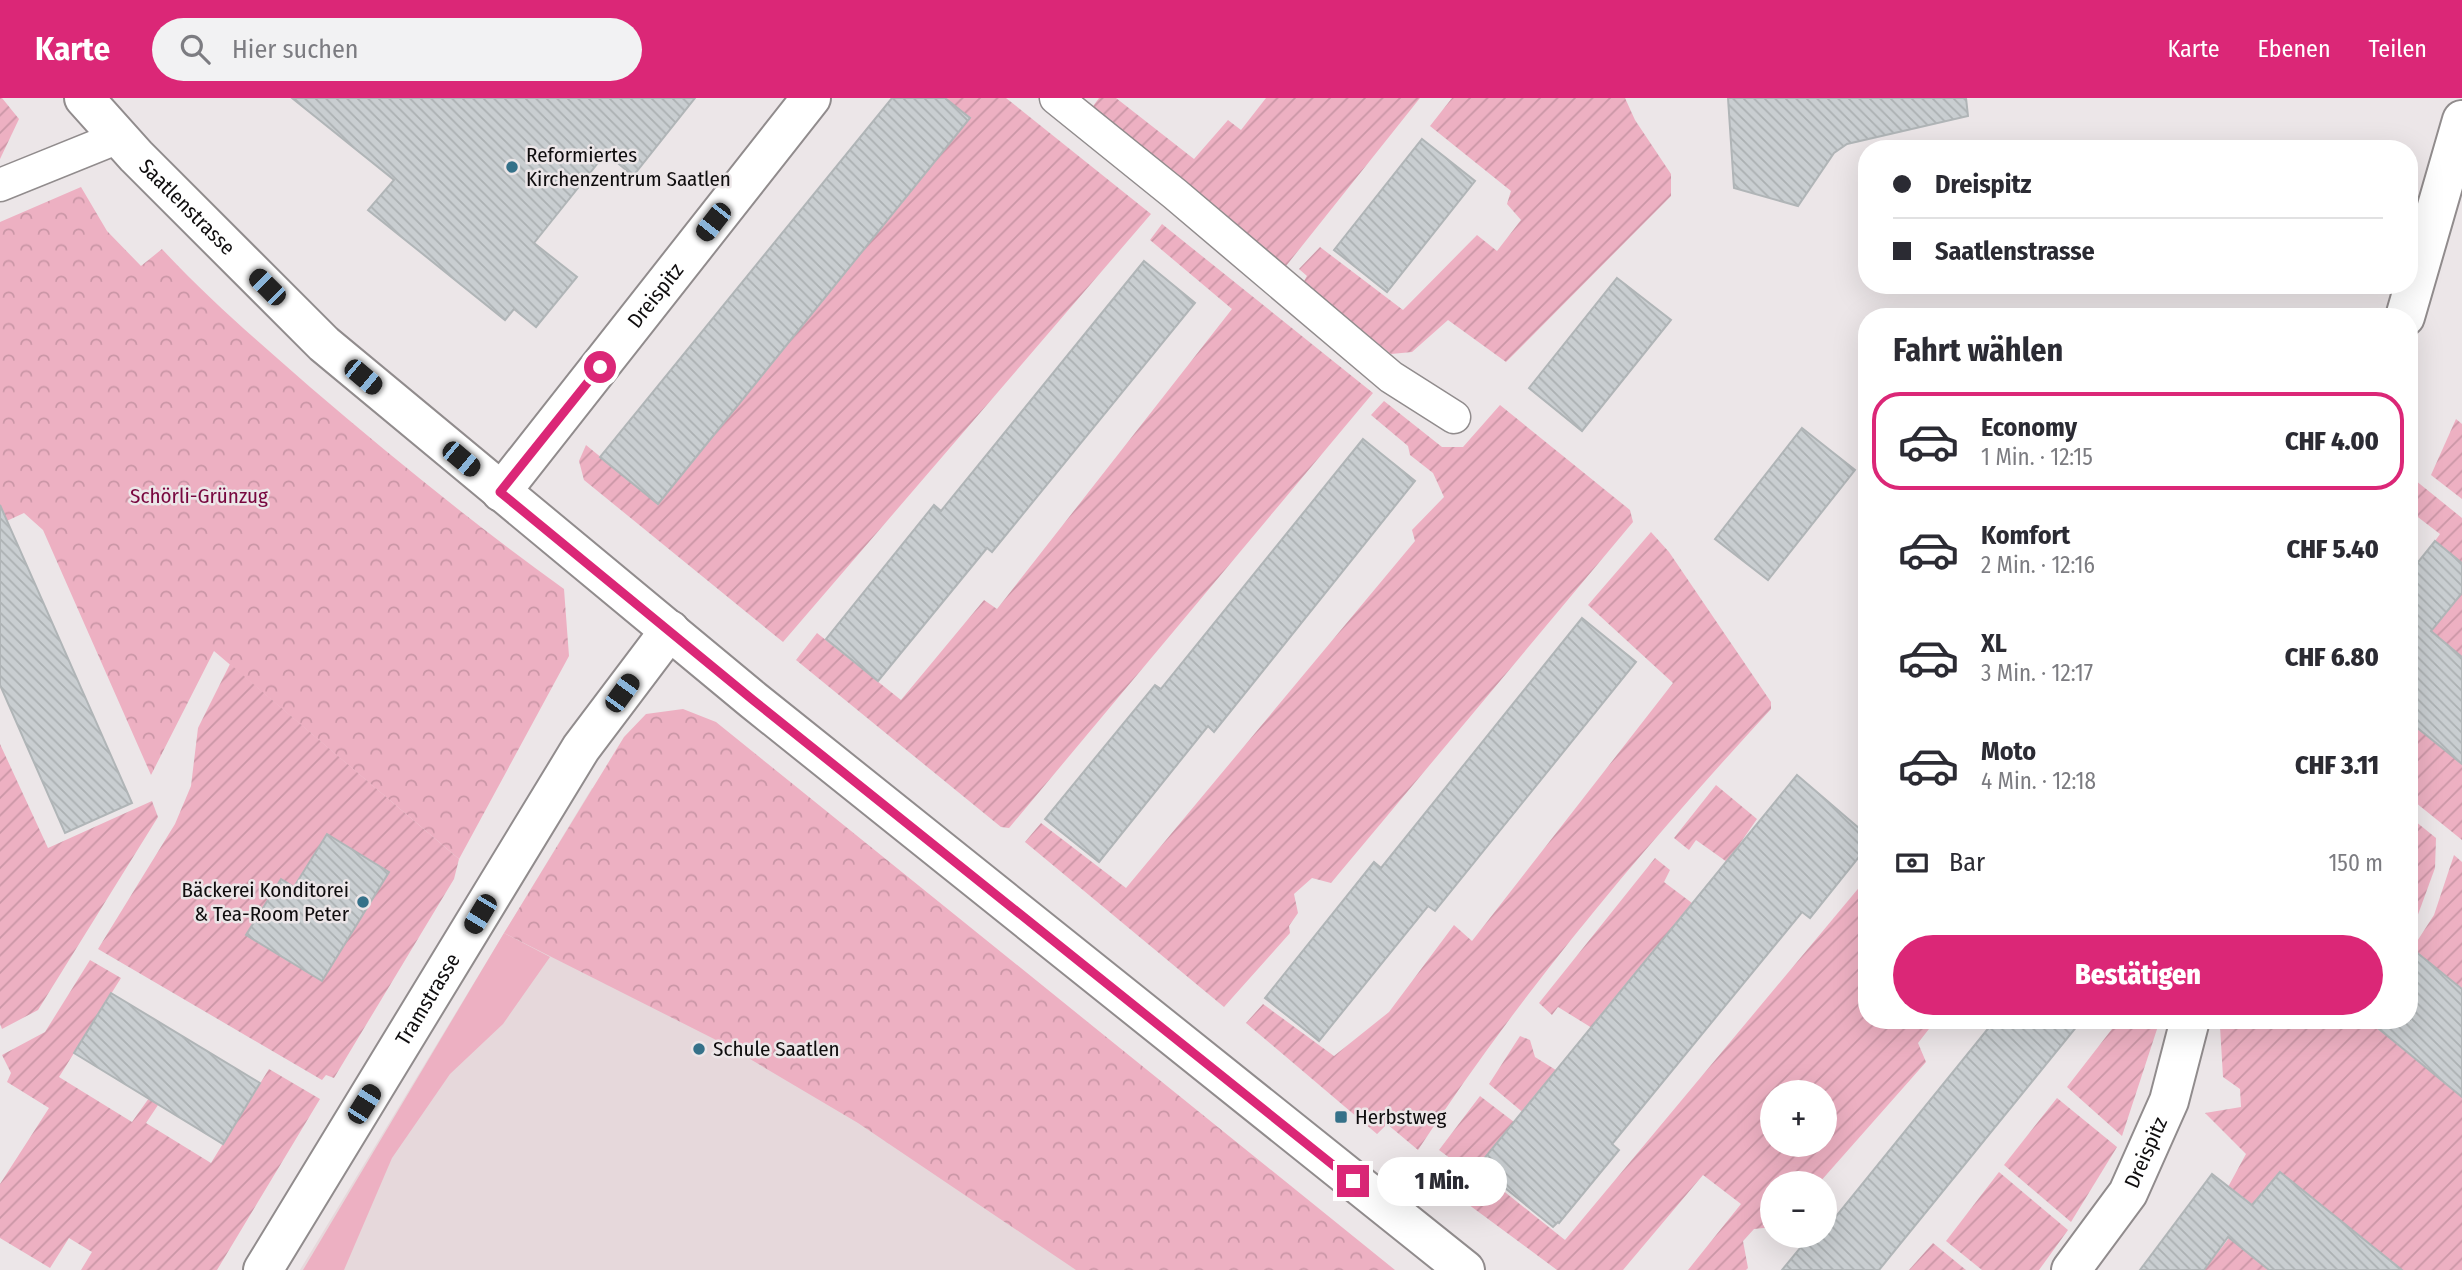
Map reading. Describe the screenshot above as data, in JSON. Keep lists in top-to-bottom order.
{
  "streets": {
    "street": ["Saatlenstrasse", "Dreispitz", "Tramstrasse"]
  },
  "crossings": [
    ["Saatlenstrasse", "Dreispitz"],
    ["Saatlenstrasse", "Tramstrasse"]
  ],
  "parks": ["Schörli-Grünzug"],
  "places": {
    "other": ["Reformiertes Kirchenzentrum Saatlen", "Bäckerei Konditorei & Tea-Room Peter", "Schule Saatlen"],
    "transit": ["Herbstweg"]
  },
  "page": {
    "header": "Karte",
    "search": "Hier suchen",
    "nav": ["Karte", "Ebenen", "Teilen"],
    "banner": ["Dreispitz", "Saatlenstrasse"],
    "heading": "Fahrt wählen",
    "list": [
      {
        "name": "Economy",
        "note": "1 Min. · 12:15",
        "value": "CHF 4.00"
      },
      {
        "name": "Komfort",
        "note": "2 Min. · 12:16",
        "value": "CHF 5.40"
      },
      {
        "name": "XL",
        "note": "3 Min. · 12:17",
        "value": "CHF 6.80"
      },
      {
        "name": "Moto",
        "note": "4 Min. · 12:18",
        "value": "CHF 3.11"
      }
    ],
    "pay": ["Bar", "150 m"],
    "buttons": "Bestätigen",
    "map_buttons": ["+", "−"],
    "bubble": "1 Min."
  }
}
